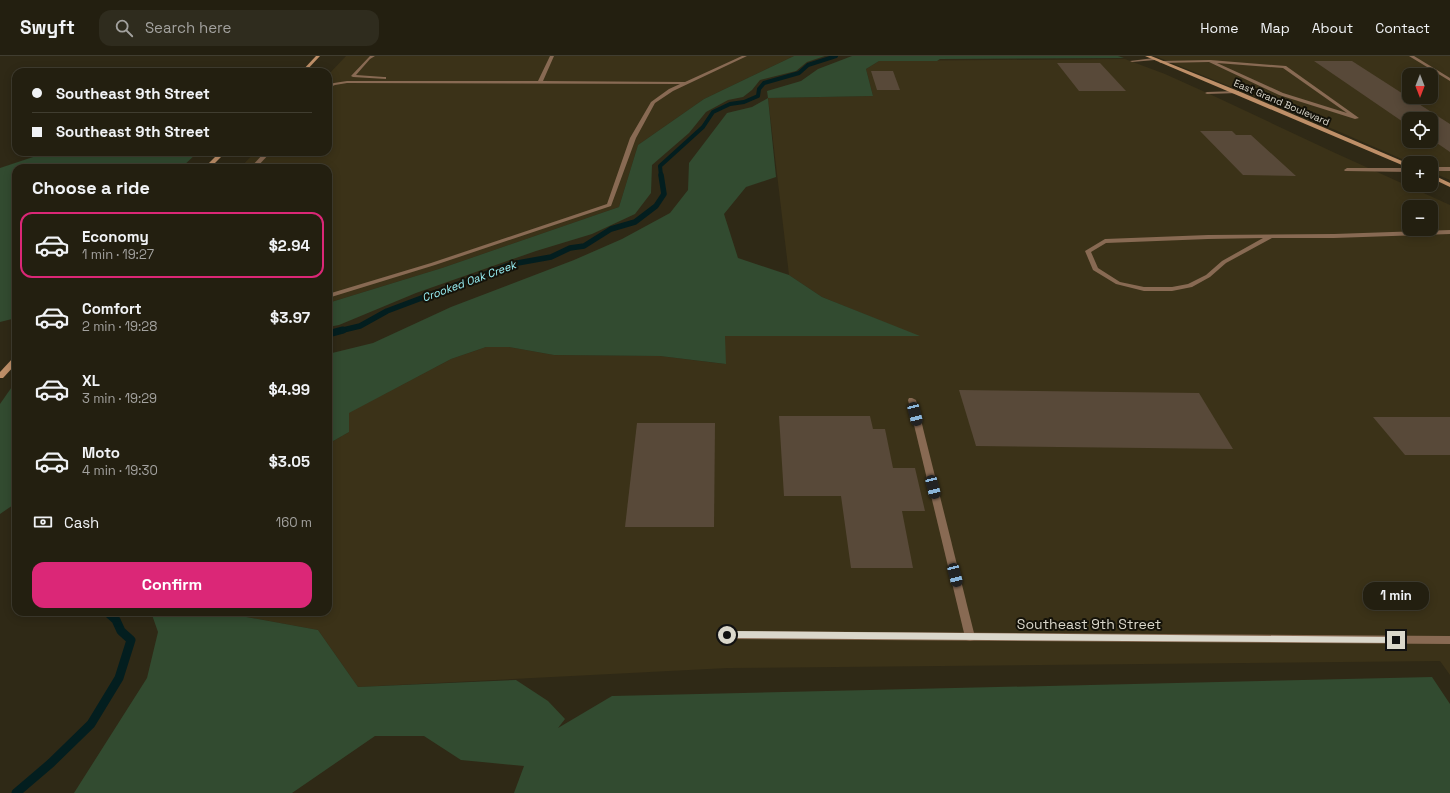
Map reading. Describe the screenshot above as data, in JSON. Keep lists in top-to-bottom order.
{
  "streets": {
    "street": ["East Grand Boulevard", "Southeast 9th Street"]
  },
  "water": ["Crooked Oak Creek"],
  "north": "bottom",
  "page": {
    "header": "Swyft",
    "search": "Search here",
    "nav": [
      "Home",
      "Map",
      "About",
      "Contact"
    ],
    "map_buttons": ["+", "−"],
    "banner": ["Southeast 9th Street", "Southeast 9th Street"],
    "heading": "Choose a ride",
    "list": [
      {
        "name": "Economy",
        "note": "1 min · 19:27",
        "value": "$2.94"
      },
      {
        "name": "Comfort",
        "note": "2 min · 19:28",
        "value": "$3.97"
      },
      {
        "name": "XL",
        "note": "3 min · 19:29",
        "value": "$4.99"
      },
      {
        "name": "Moto",
        "note": "4 min · 19:30",
        "value": "$3.05"
      }
    ],
    "pay": ["Cash", "160 m"],
    "buttons": "Confirm",
    "bubble": "1 min"
  }
}
